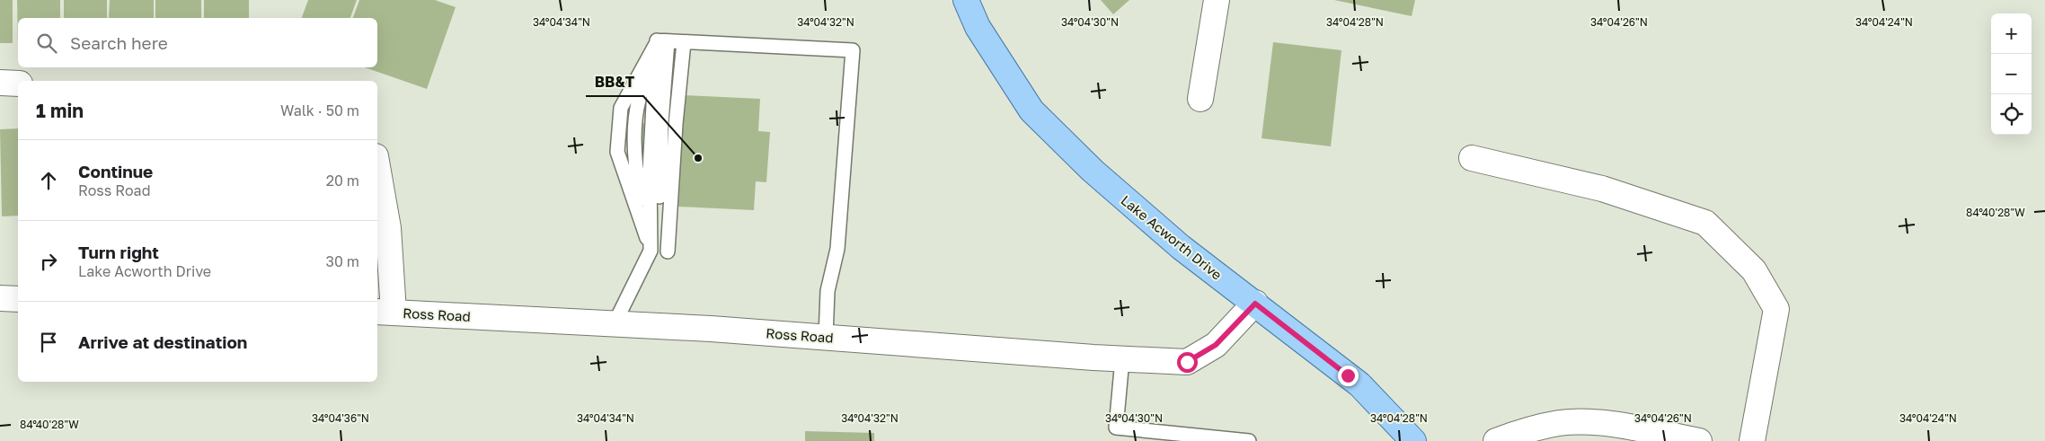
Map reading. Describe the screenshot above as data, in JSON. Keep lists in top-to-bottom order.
{
  "streets": {
    "main road": ["Lake Acworth Drive"],
    "street": ["Ross Road"]
  },
  "crossings": [
    ["Lake Acworth Drive", "Ross Road"]
  ],
  "places": ["BB&T"],
  "page": {
    "map_buttons": ["+", "−"],
    "search": "Search here",
    "heading": ["1 min", "Walk · 50 m"],
    "list": [
      ["Continue", "Ross Road", "20 m"],
      ["Turn right", "Lake Acworth Drive", "30 m"],
      "Arrive at destination"
    ]
  },
  "coordinates": [
    "34°04'34\"N",
    "34°04'32\"N",
    "34°04'30\"N",
    "34°04'28\"N",
    "34°04'26\"N",
    "34°04'24\"N",
    "84°40'28\"W",
    "34°04'36\"N"
  ]
}
